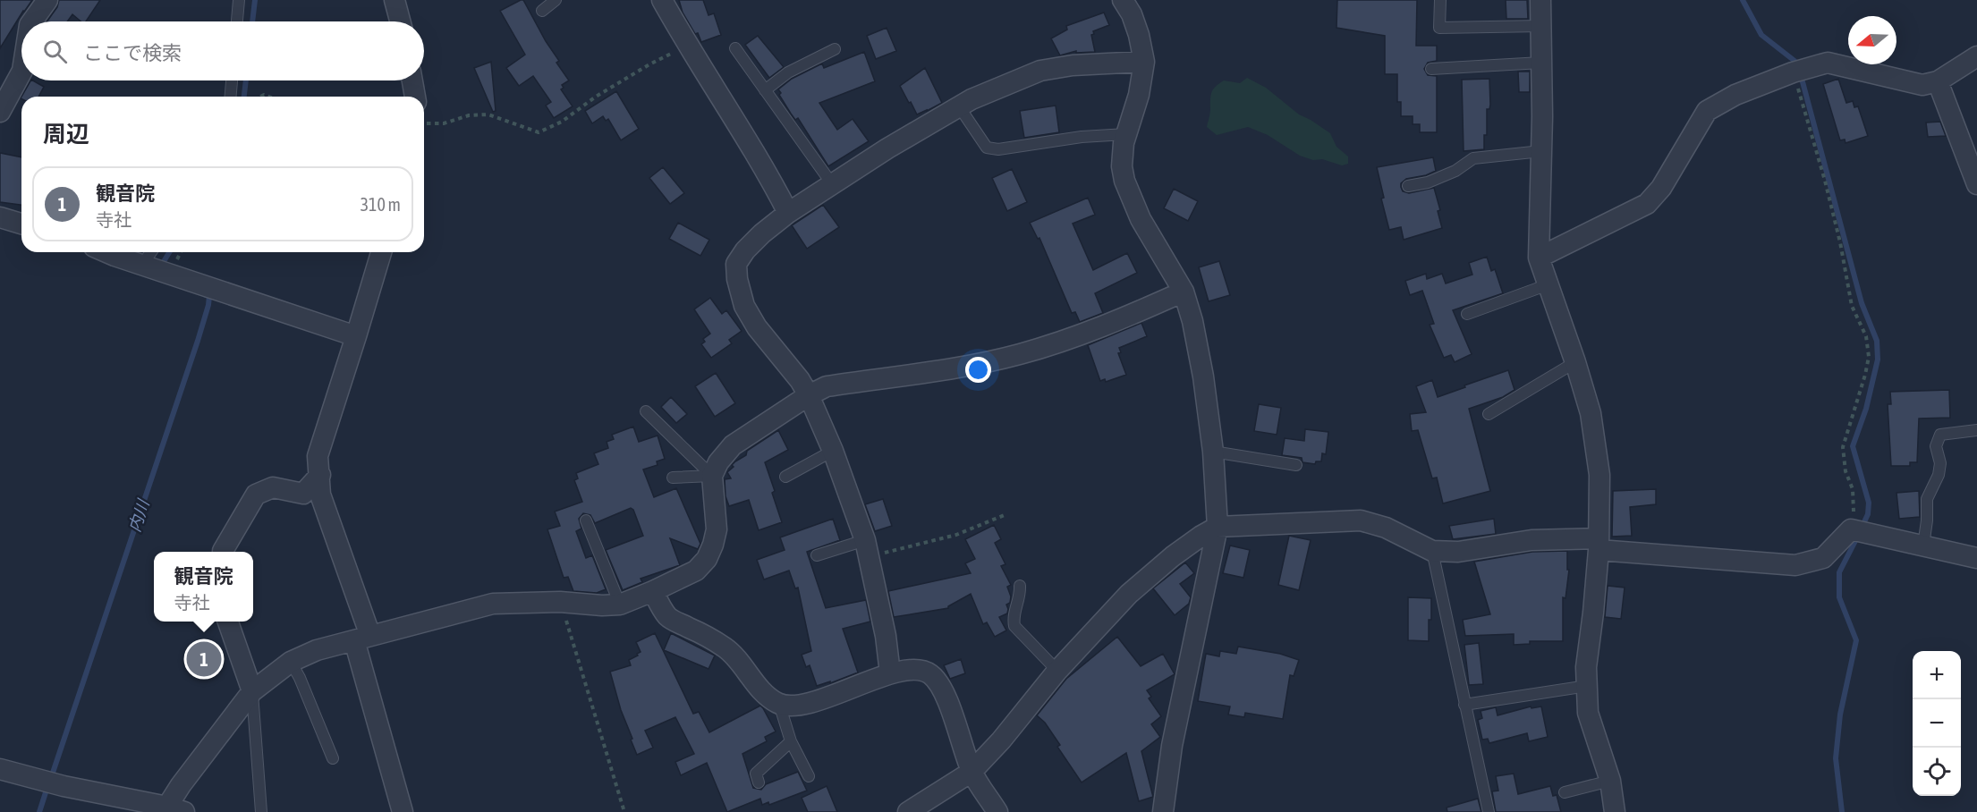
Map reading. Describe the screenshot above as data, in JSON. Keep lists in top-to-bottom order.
{
  "water": ["内川"],
  "north": "left",
  "page": {
    "search": "ここで検索",
    "heading": "周辺",
    "list": [
      {
        "mark": "1",
        "name": "観音院",
        "note": "寺社",
        "value": "310 m"
      }
    ],
    "popup": ["観音院", "寺社"],
    "pins": "1",
    "map_buttons": ["+", "−"]
  }
}
